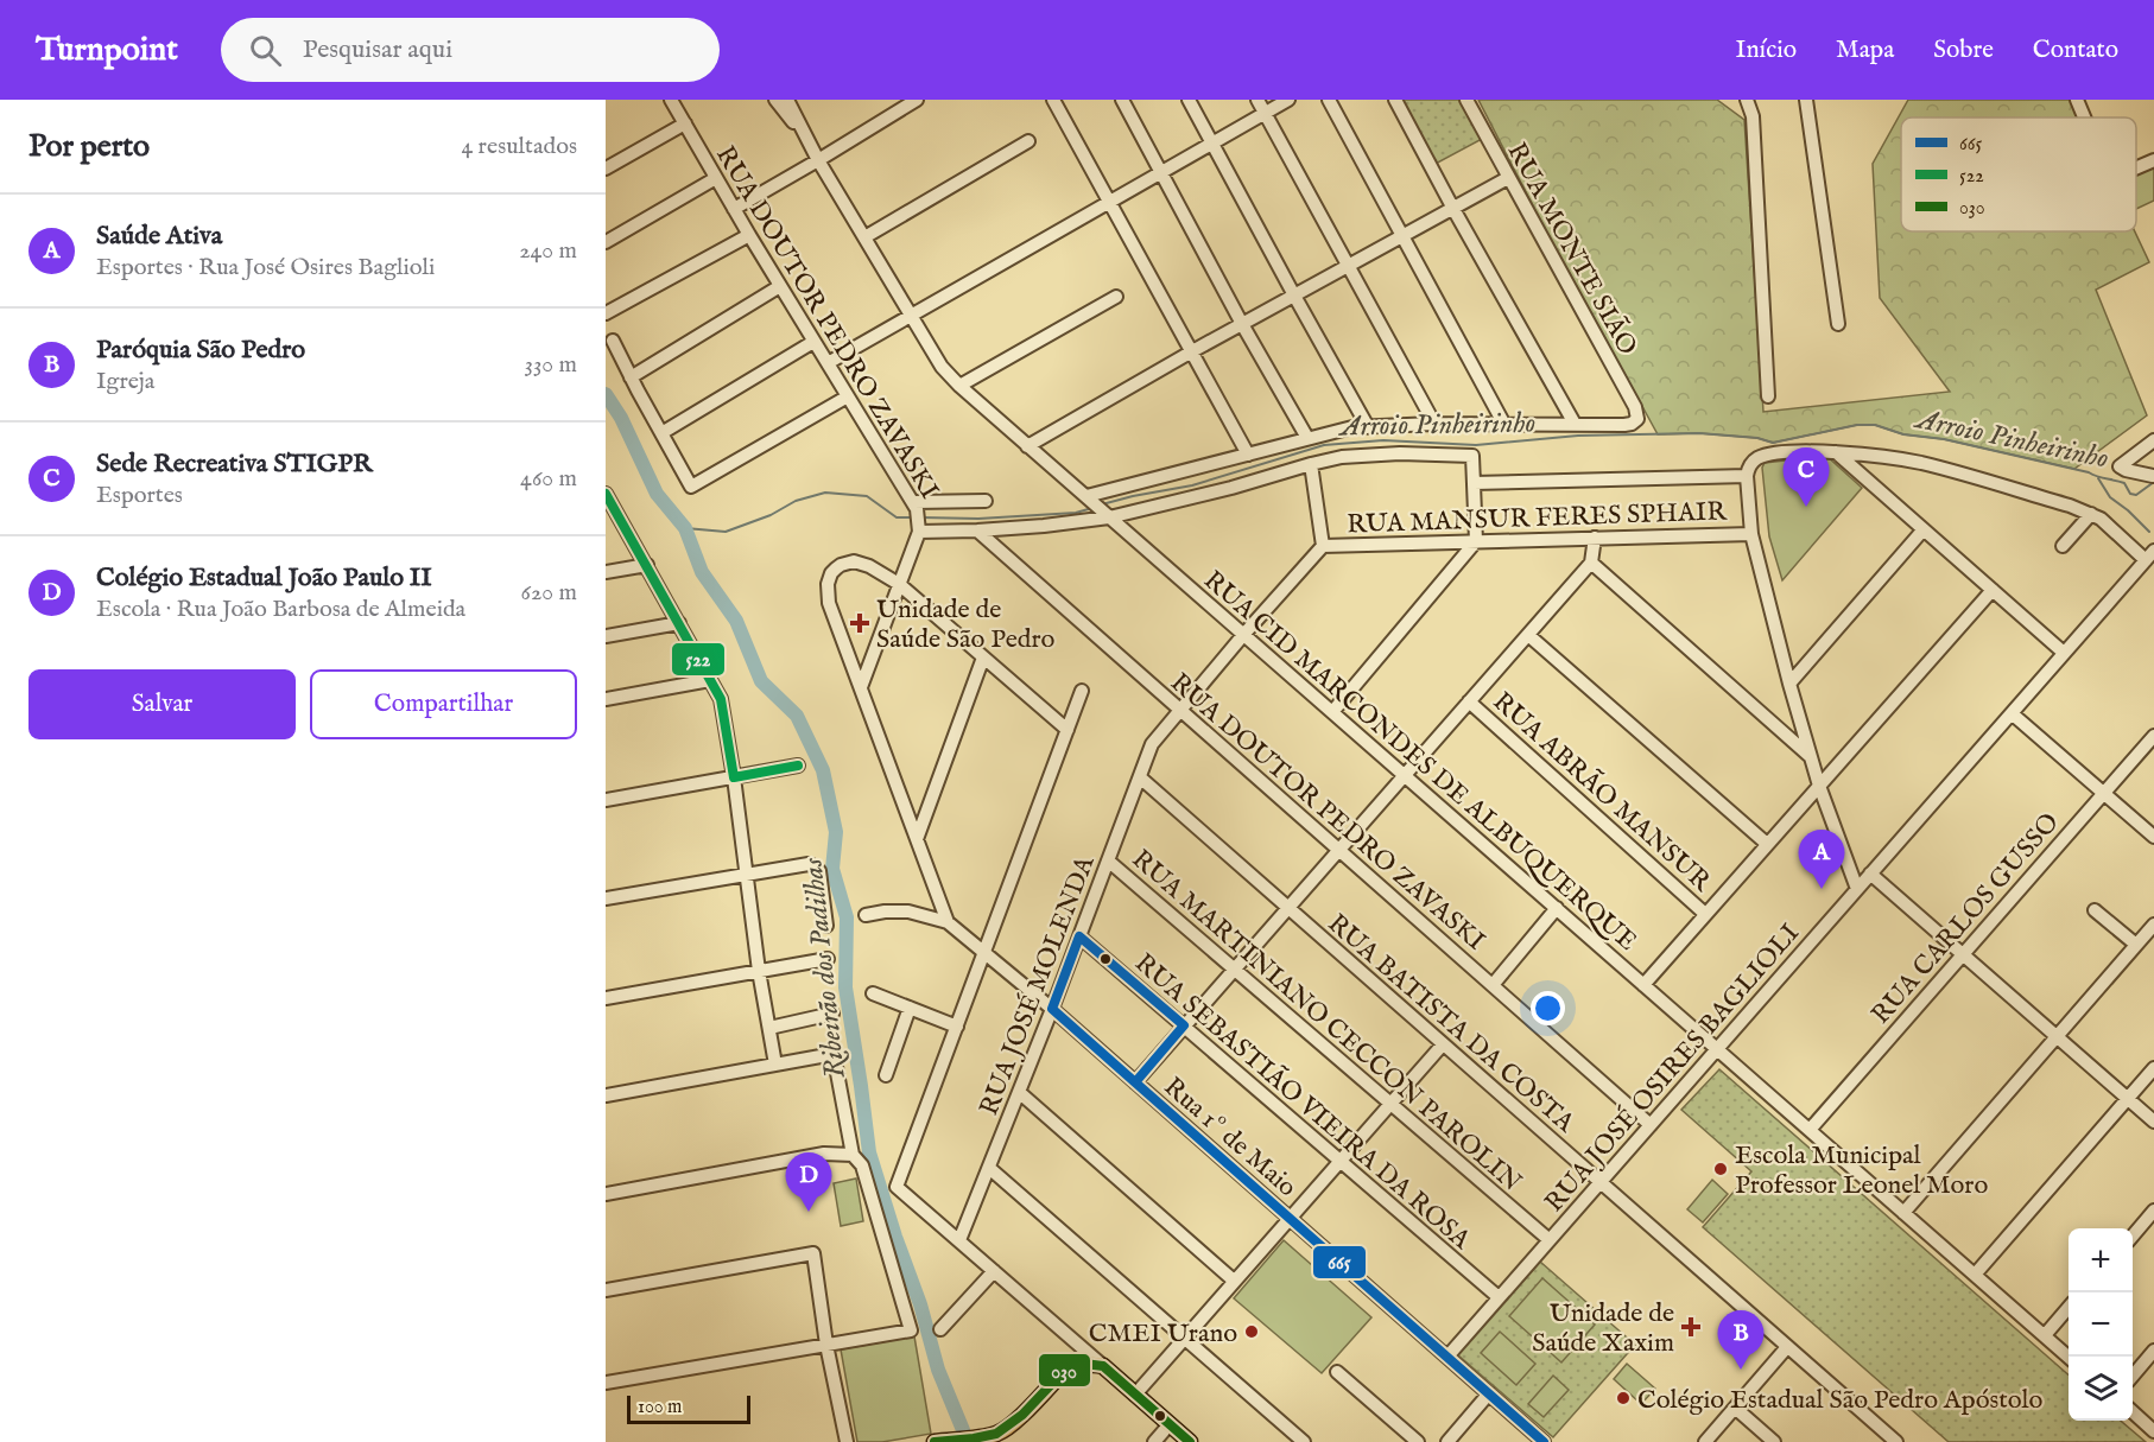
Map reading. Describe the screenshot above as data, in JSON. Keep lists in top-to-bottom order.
{
  "streets": {
    "street": [
      "RUA MONTE SIÃO",
      "RUA DOUTOR PEDRO ZAVASKI",
      "RUA MANSUR FERES SPHAIR",
      "RUA CID MARCONDES DE ALBUQUERQUE",
      "RUA ABRÃO MANSUR",
      "RUA CARLOS GUSSO",
      "RUA JOSÉ MOLENDA",
      "RUA MARTINIANO CECCON PAROLIN",
      "RUA BATISTA DA COSTA",
      "RUA JOSÉ OSIRES BAGLIOLI",
      "RUA SEBASTIÃO VIEIRA DA ROSA",
      "Rua 1º de Maio"
    ]
  },
  "crossings": [
    ["RUA DOUTOR PEDRO ZAVASKI", "RUA JOSÉ MOLENDA"],
    ["RUA DOUTOR PEDRO ZAVASKI", "RUA JOSÉ OSIRES BAGLIOLI"],
    ["RUA CID MARCONDES DE ALBUQUERQUE", "RUA CARLOS GUSSO"],
    ["RUA CID MARCONDES DE ALBUQUERQUE", "RUA JOSÉ OSIRES BAGLIOLI"],
    ["RUA JOSÉ MOLENDA", "RUA MARTINIANO CECCON PAROLIN"],
    ["RUA JOSÉ MOLENDA", "RUA BATISTA DA COSTA"],
    ["RUA JOSÉ MOLENDA", "RUA SEBASTIÃO VIEIRA DA ROSA"],
    ["RUA JOSÉ MOLENDA", "Rua 1º de Maio"],
    ["RUA MARTINIANO CECCON PAROLIN", "RUA JOSÉ OSIRES BAGLIOLI"],
    ["RUA BATISTA DA COSTA", "RUA JOSÉ OSIRES BAGLIOLI"],
    ["RUA JOSÉ OSIRES BAGLIOLI", "RUA SEBASTIÃO VIEIRA DA ROSA"],
    ["RUA JOSÉ OSIRES BAGLIOLI", "Rua 1º de Maio"]
  ],
  "water": ["Arroio Pinheirinho", "Ribeirão dos Padilhas"],
  "places": {
    "health": ["Unidade de Saúde São Pedro", "Unidade de Saúde Xaxim"],
    "other": ["Escola Municipal Professor Leonel Moro", "CMEI Urano", "Colégio Estadual São Pedro Apóstolo"]
  },
  "lines": ["transit line 522", "transit line 665", "transit line 030"],
  "legend": ["665", "522", "030"],
  "scale_bar": "100 m",
  "page": {
    "header": "Turnpoint",
    "search": "Pesquisar aqui",
    "nav": [
      "Início",
      "Mapa",
      "Sobre",
      "Contato"
    ],
    "heading": ["Por perto", "4 resultados"],
    "list": [
      {
        "mark": "A",
        "name": "Saúde Ativa",
        "note": "Esportes · Rua José Osires Baglioli",
        "value": "240 m"
      },
      {
        "mark": "B",
        "name": "Paróquia São Pedro",
        "note": "Igreja",
        "value": "330 m"
      },
      {
        "mark": "C",
        "name": "Sede Recreativa STIGPR",
        "note": "Esportes",
        "value": "460 m"
      },
      {
        "mark": "D",
        "name": "Colégio Estadual João Paulo II",
        "note": "Escola · Rua João Barbosa de Almeida",
        "value": "620 m"
      }
    ],
    "pins": [
      "C",
      "A",
      "D",
      "B"
    ],
    "buttons": ["Salvar", "Compartilhar"],
    "map_buttons": ["+", "−"],
    "scale": "100 m"
  }
}
